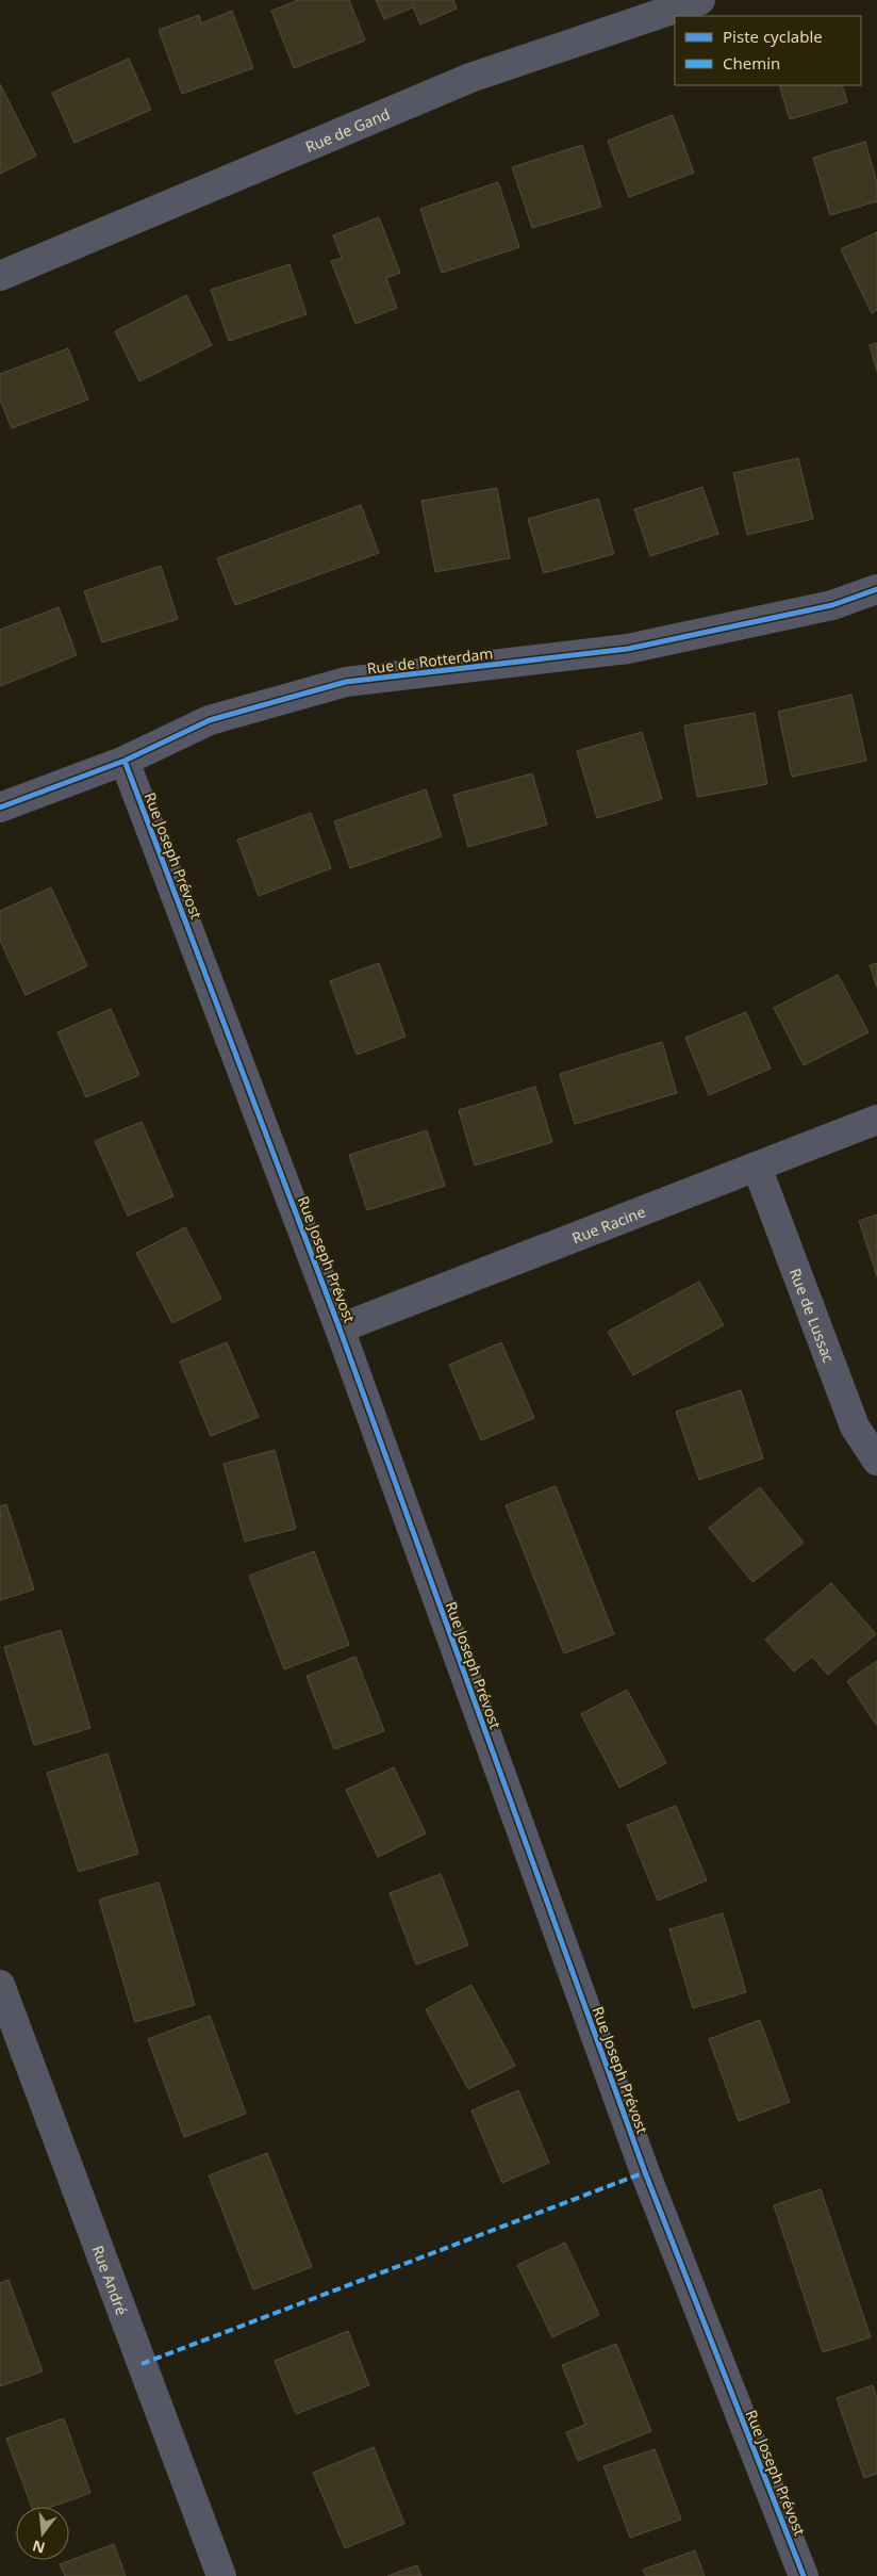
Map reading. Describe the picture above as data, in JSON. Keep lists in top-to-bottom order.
{
  "streets": {
    "street": [
      "Rue de Gand",
      "Rue de Rotterdam",
      "Rue Joseph Prévost",
      "Rue Racine",
      "Rue de Lussac",
      "Rue André"
    ]
  },
  "crossings": [
    ["Rue de Rotterdam", "Rue Joseph Prévost"],
    ["Rue Joseph Prévost", "Rue Racine"],
    ["Rue Racine", "Rue de Lussac"]
  ],
  "legend": ["Piste cyclable", "Chemin"],
  "north": "bottom"
}
